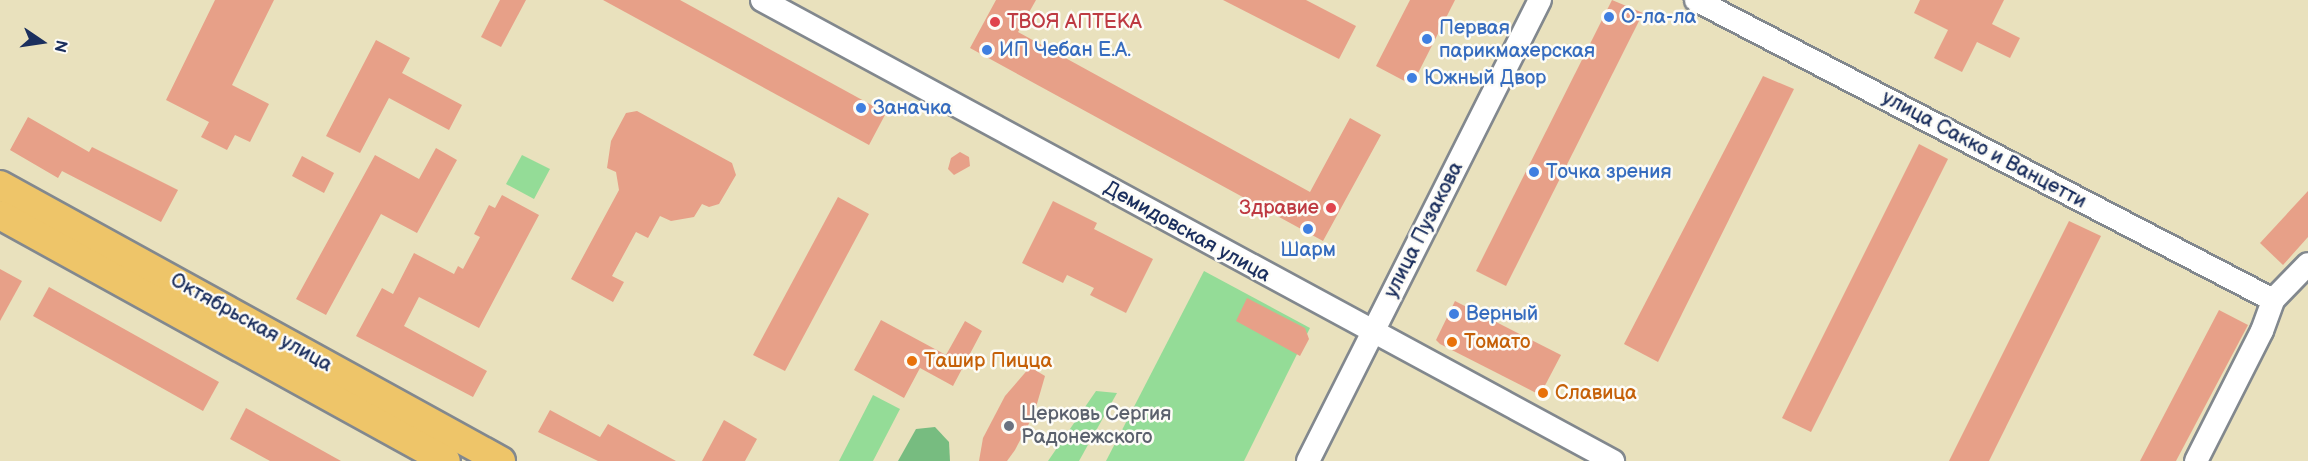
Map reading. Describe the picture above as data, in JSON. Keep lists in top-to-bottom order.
{
  "streets": {
    "main road": ["Октябрьская улица"],
    "street": ["улица Сакко и Ванцетти", "улица Пузакова", "Демидовская улица"]
  },
  "crossings": [
    ["улица Пузакова", "Демидовская улица"]
  ],
  "places": [
    "О-ла-ла",
    "ТВОЯ АПТЕКА",
    "Первая парикмахерская",
    "ИП Чебан Е.А.",
    "Южный Двор",
    "Заначка",
    "Точка зрения",
    "Здравие",
    "Шарм",
    "Верный",
    "Томато",
    "Ташир Пицца",
    "Славица",
    "Церковь Сергия Радонежского"
  ],
  "north": "right"
}
